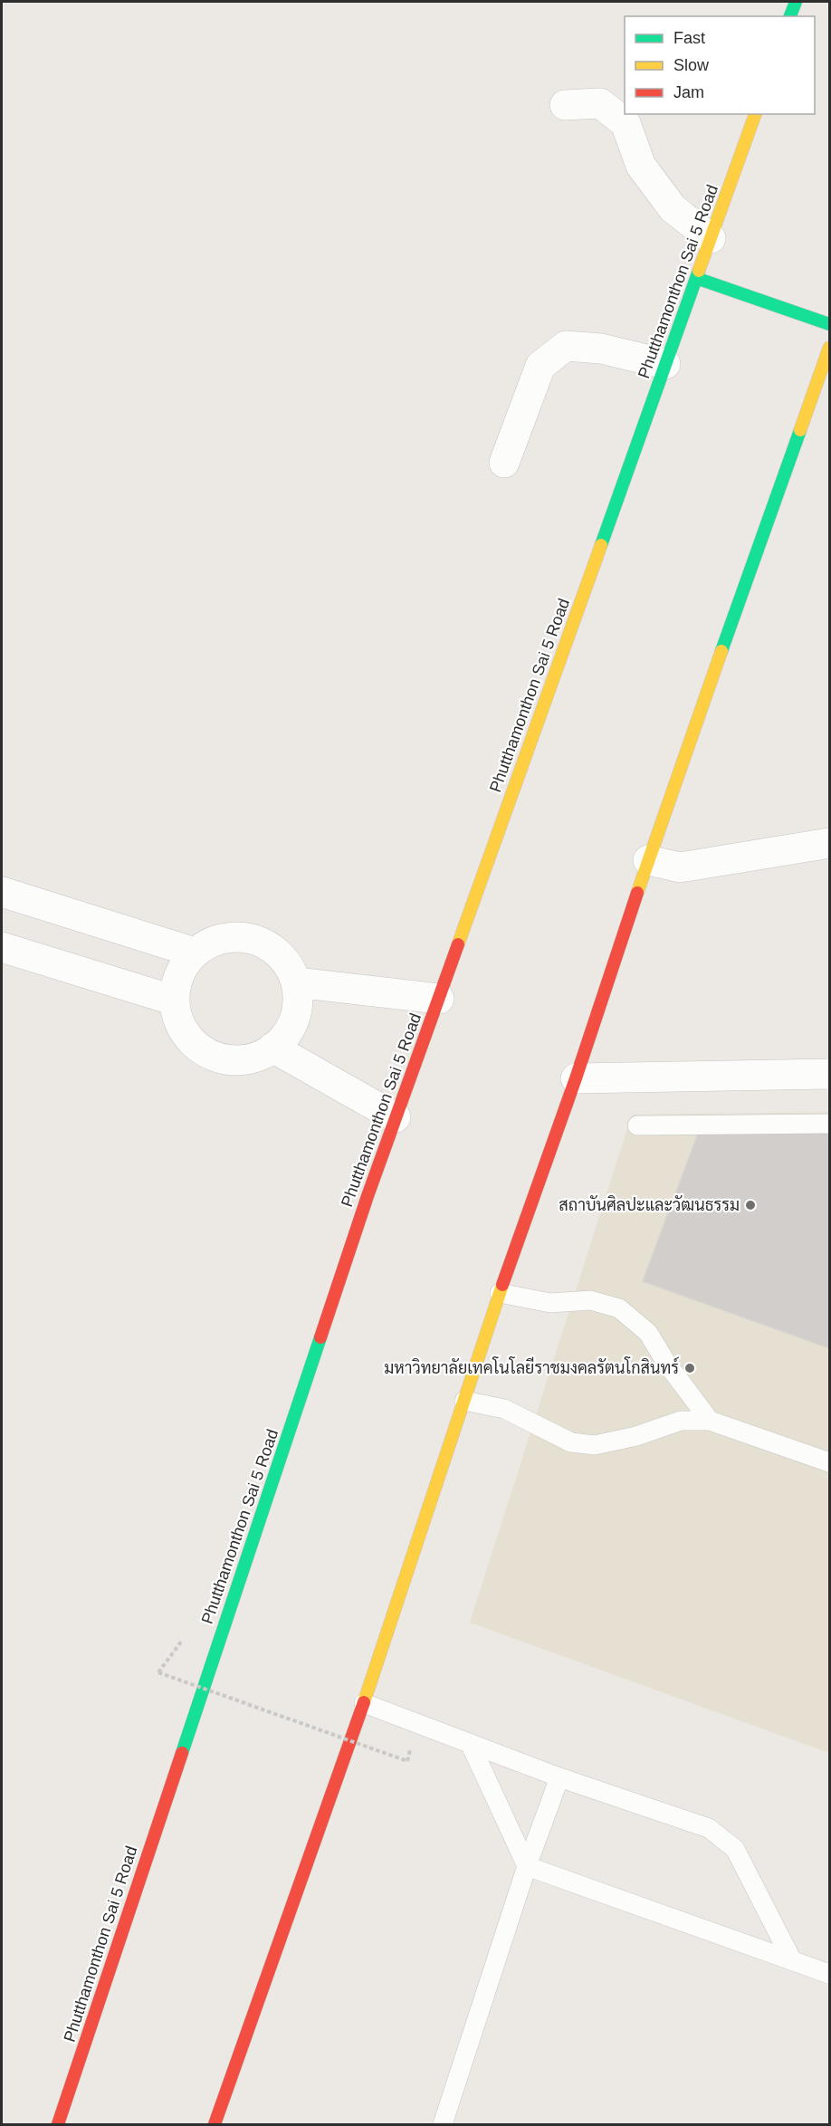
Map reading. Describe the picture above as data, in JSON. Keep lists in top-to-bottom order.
{
  "streets": {
    "main road": ["Phutthamonthon Sai 5 Road"]
  },
  "places": ["สถาบันศิลปะและวัฒนธรรม", "มหาวิทยาลัยเทคโนโลยีราชมงคลรัตนโกสินทร์"],
  "legend": ["Fast", "Slow", "Jam"]
}
